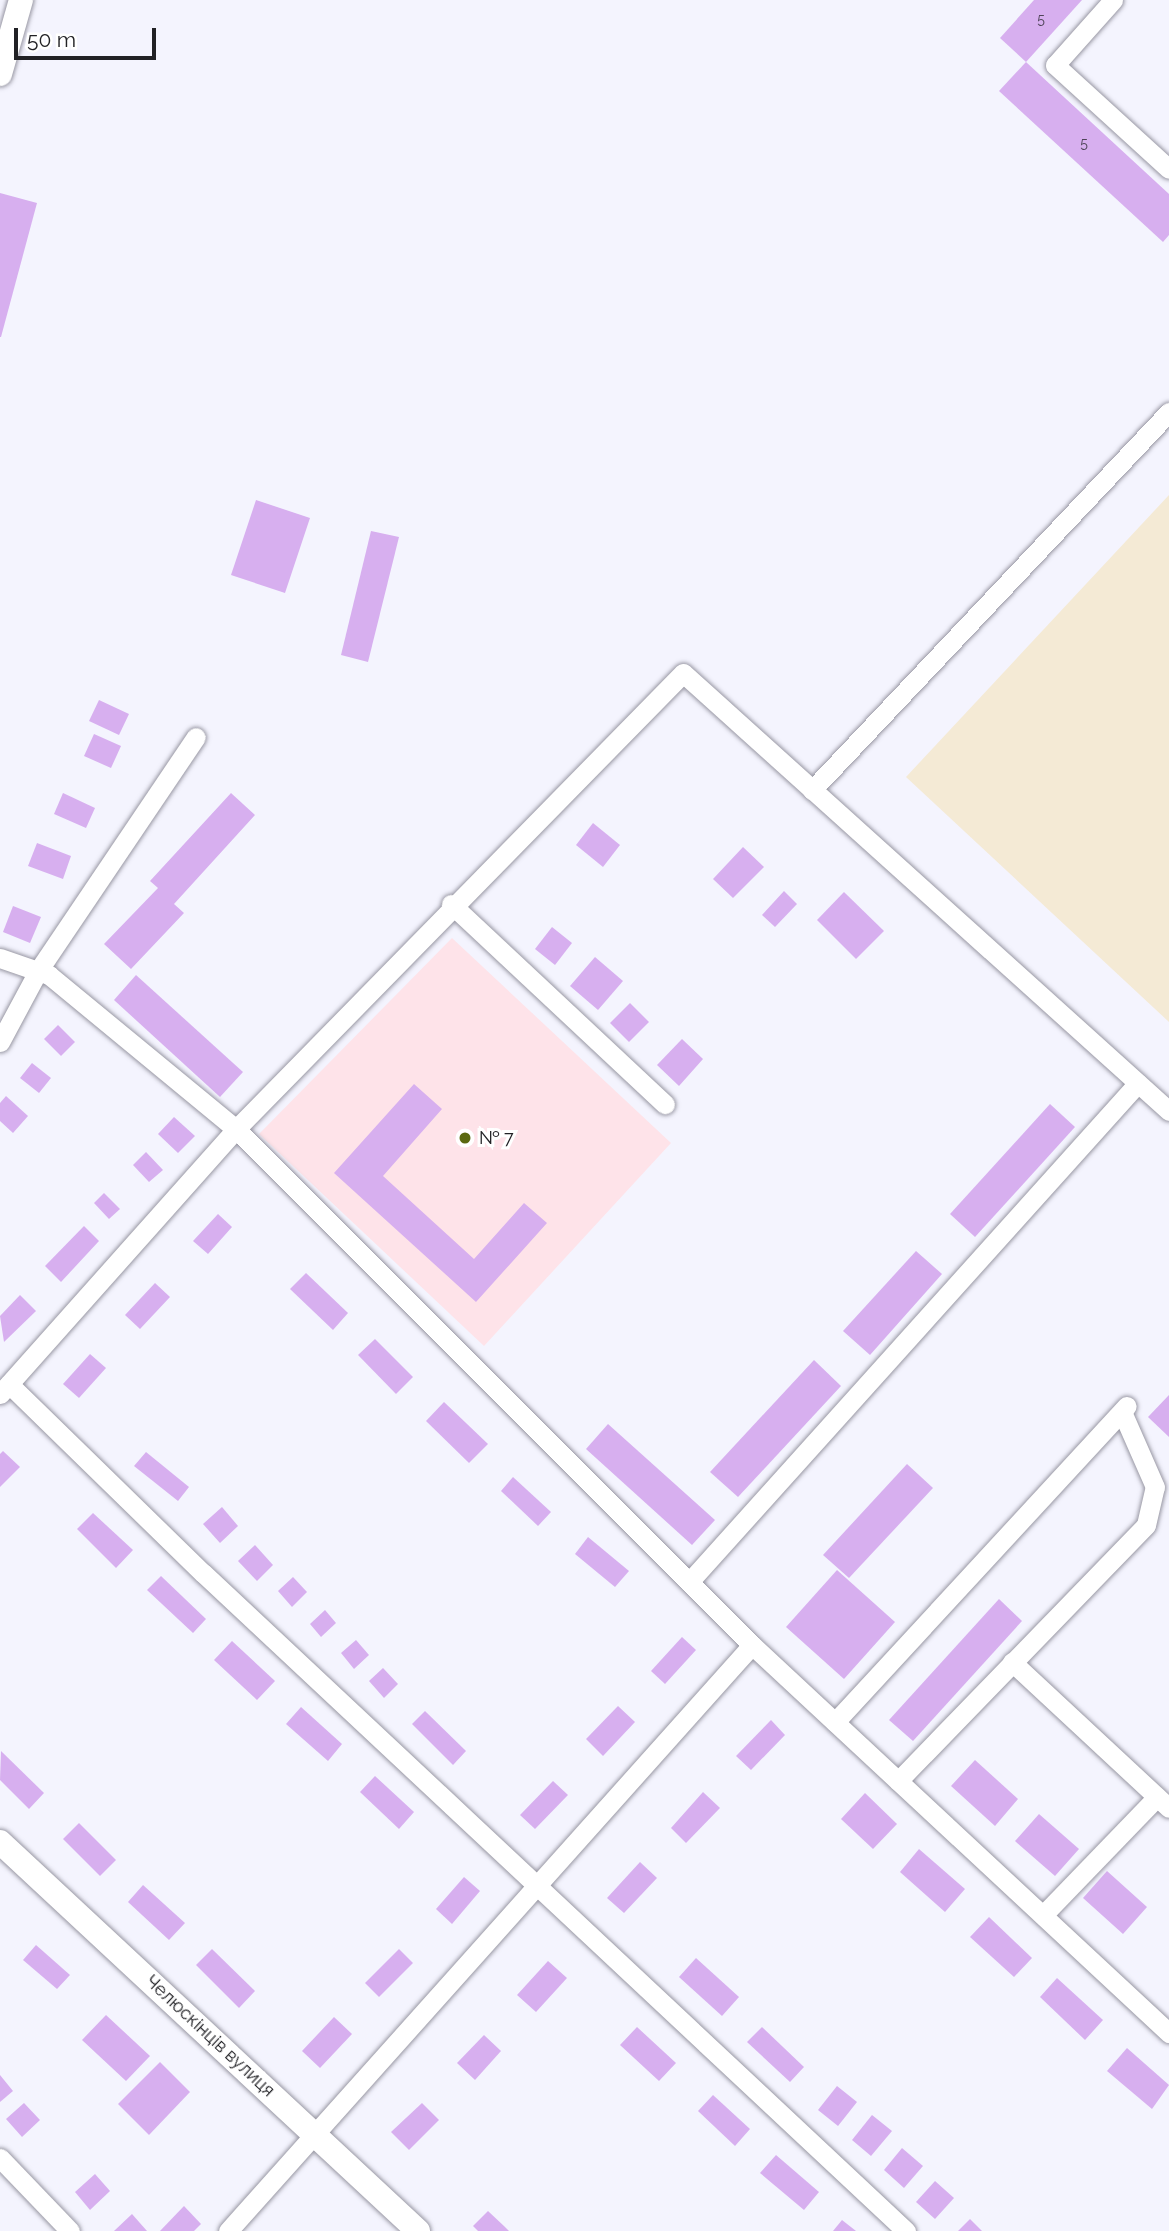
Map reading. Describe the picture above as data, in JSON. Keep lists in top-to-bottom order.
{
  "streets": {
    "main road": ["Челюскінців вулиця"]
  },
  "places": ["№ 7"],
  "house_numbers": ["5", "5"],
  "scale_bar": "50 m"
}
